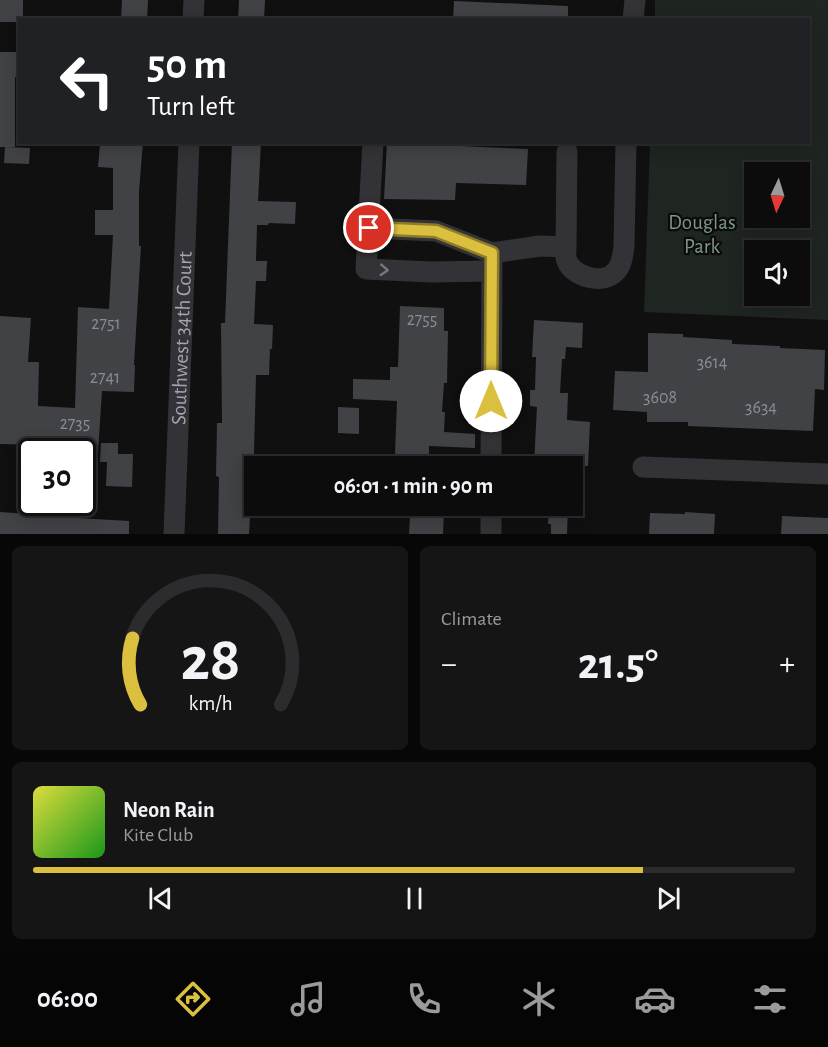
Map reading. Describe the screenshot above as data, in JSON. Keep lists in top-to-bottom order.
{
  "streets": {
    "street": ["Southwest 34th Court"]
  },
  "parks": ["Douglas Park"],
  "house_numbers": [
    "2755",
    "2751",
    "3614",
    "2741",
    "3608",
    "3634",
    "2735"
  ],
  "north": "bottom",
  "page": {
    "turn": ["50 m", "Turn left"],
    "limit": "30",
    "trip": "06:01 · 1 min · 90 m",
    "tile": "Climate",
    "heat": ["−", "21.5°", "+"],
    "song": ["Neon Rain", "Kite Club"],
    "tabs": "06:00",
    "gauge": ["28", "km/h"]
  }
}
